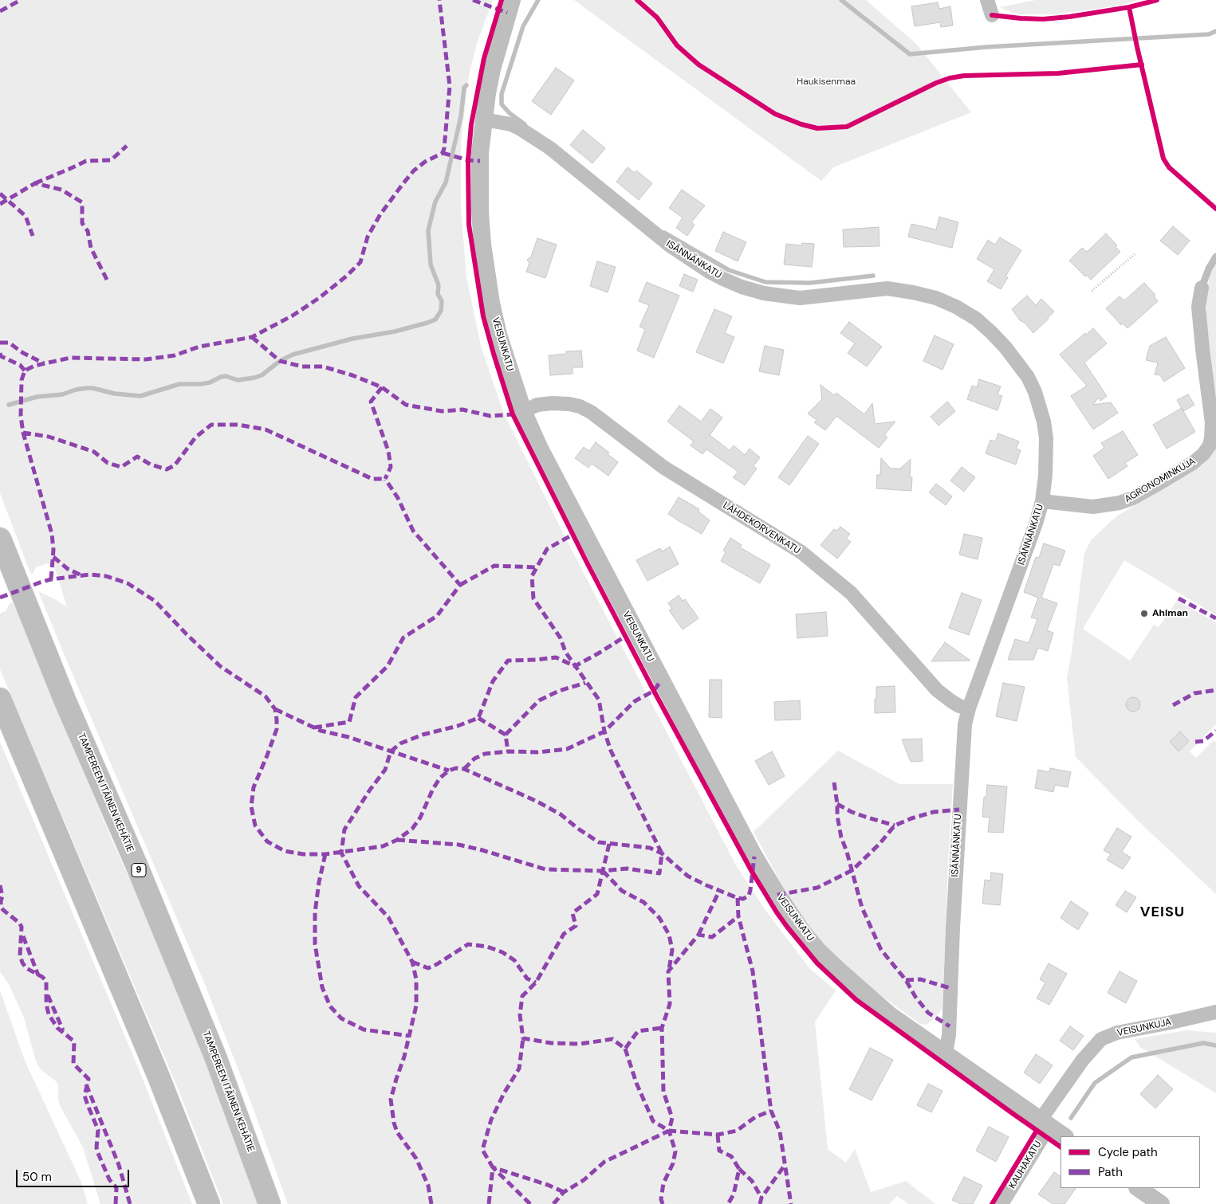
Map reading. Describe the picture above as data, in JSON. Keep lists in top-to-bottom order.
{
  "streets": {
    "highway": ["TAMPEREEN ITÄINEN KEHÄTIE", "9"],
    "street": [
      "ISÄNNÄNKATU",
      "VEISUNKATU",
      "AGRONOMINKUJA",
      "LÄHDEKORVENKATU",
      "VEISUNKUJA",
      "KAUHAKATU"
    ]
  },
  "crossings": [
    ["ISÄNNÄNKATU", "VEISUNKATU"],
    ["ISÄNNÄNKATU", "AGRONOMINKUJA"],
    ["ISÄNNÄNKATU", "LÄHDEKORVENKATU"],
    ["VEISUNKATU", "LÄHDEKORVENKATU"],
    ["VEISUNKATU", "VEISUNKUJA"],
    ["VEISUNKATU", "KAUHAKATU"],
    ["VEISUNKUJA", "KAUHAKATU"]
  ],
  "districts": ["VEISU"],
  "parks": ["Haukisenmaa"],
  "places": ["Ahlman"],
  "legend": ["Cycle path", "Path"],
  "scale_bar": "50 m"
}
